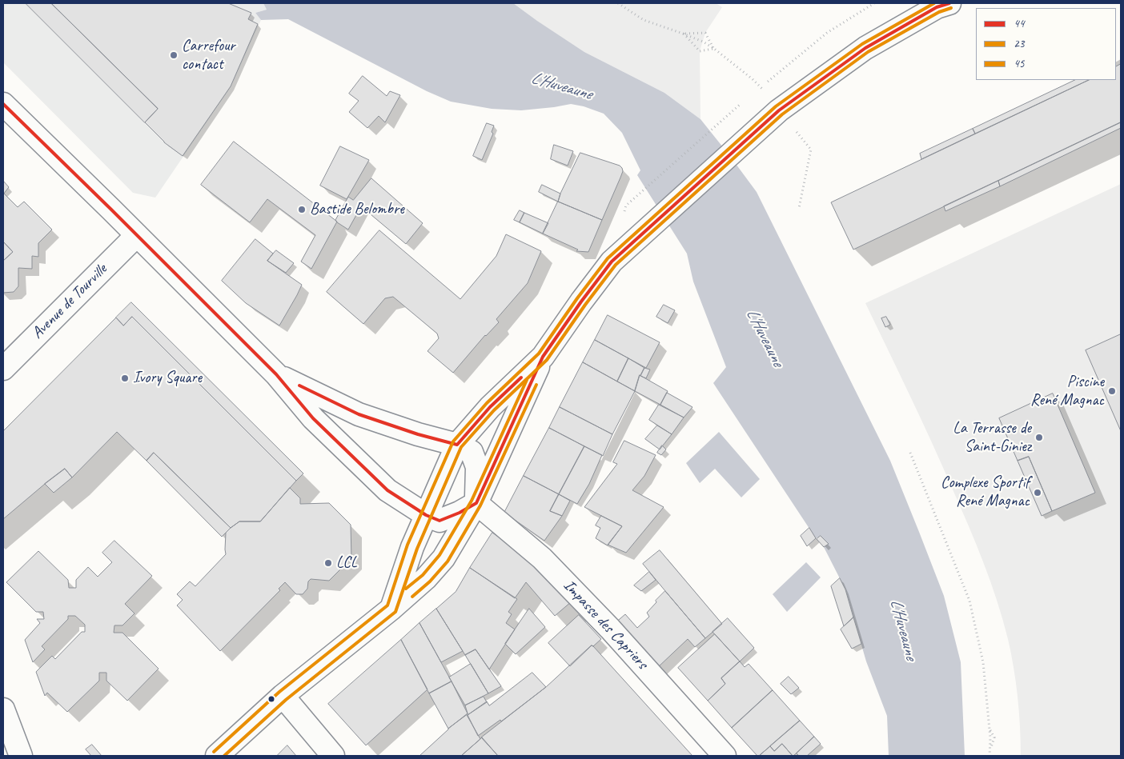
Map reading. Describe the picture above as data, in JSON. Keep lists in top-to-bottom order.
{
  "streets": {
    "street": ["Avenue de Tourville", "Impasse des Capriers"]
  },
  "water": ["L'Huveaune"],
  "places": [
    "Carrefour contact",
    "Bastide Belombre",
    "Ivory Square",
    "Piscine René Magnac",
    "La Terrasse de Saint-Giniez",
    "Complexe Sportif René Magnac",
    "LCL"
  ],
  "lines": ["transit line 44", "transit line 45", "transit line 23"],
  "legend": ["44", "23", "45"]
}
